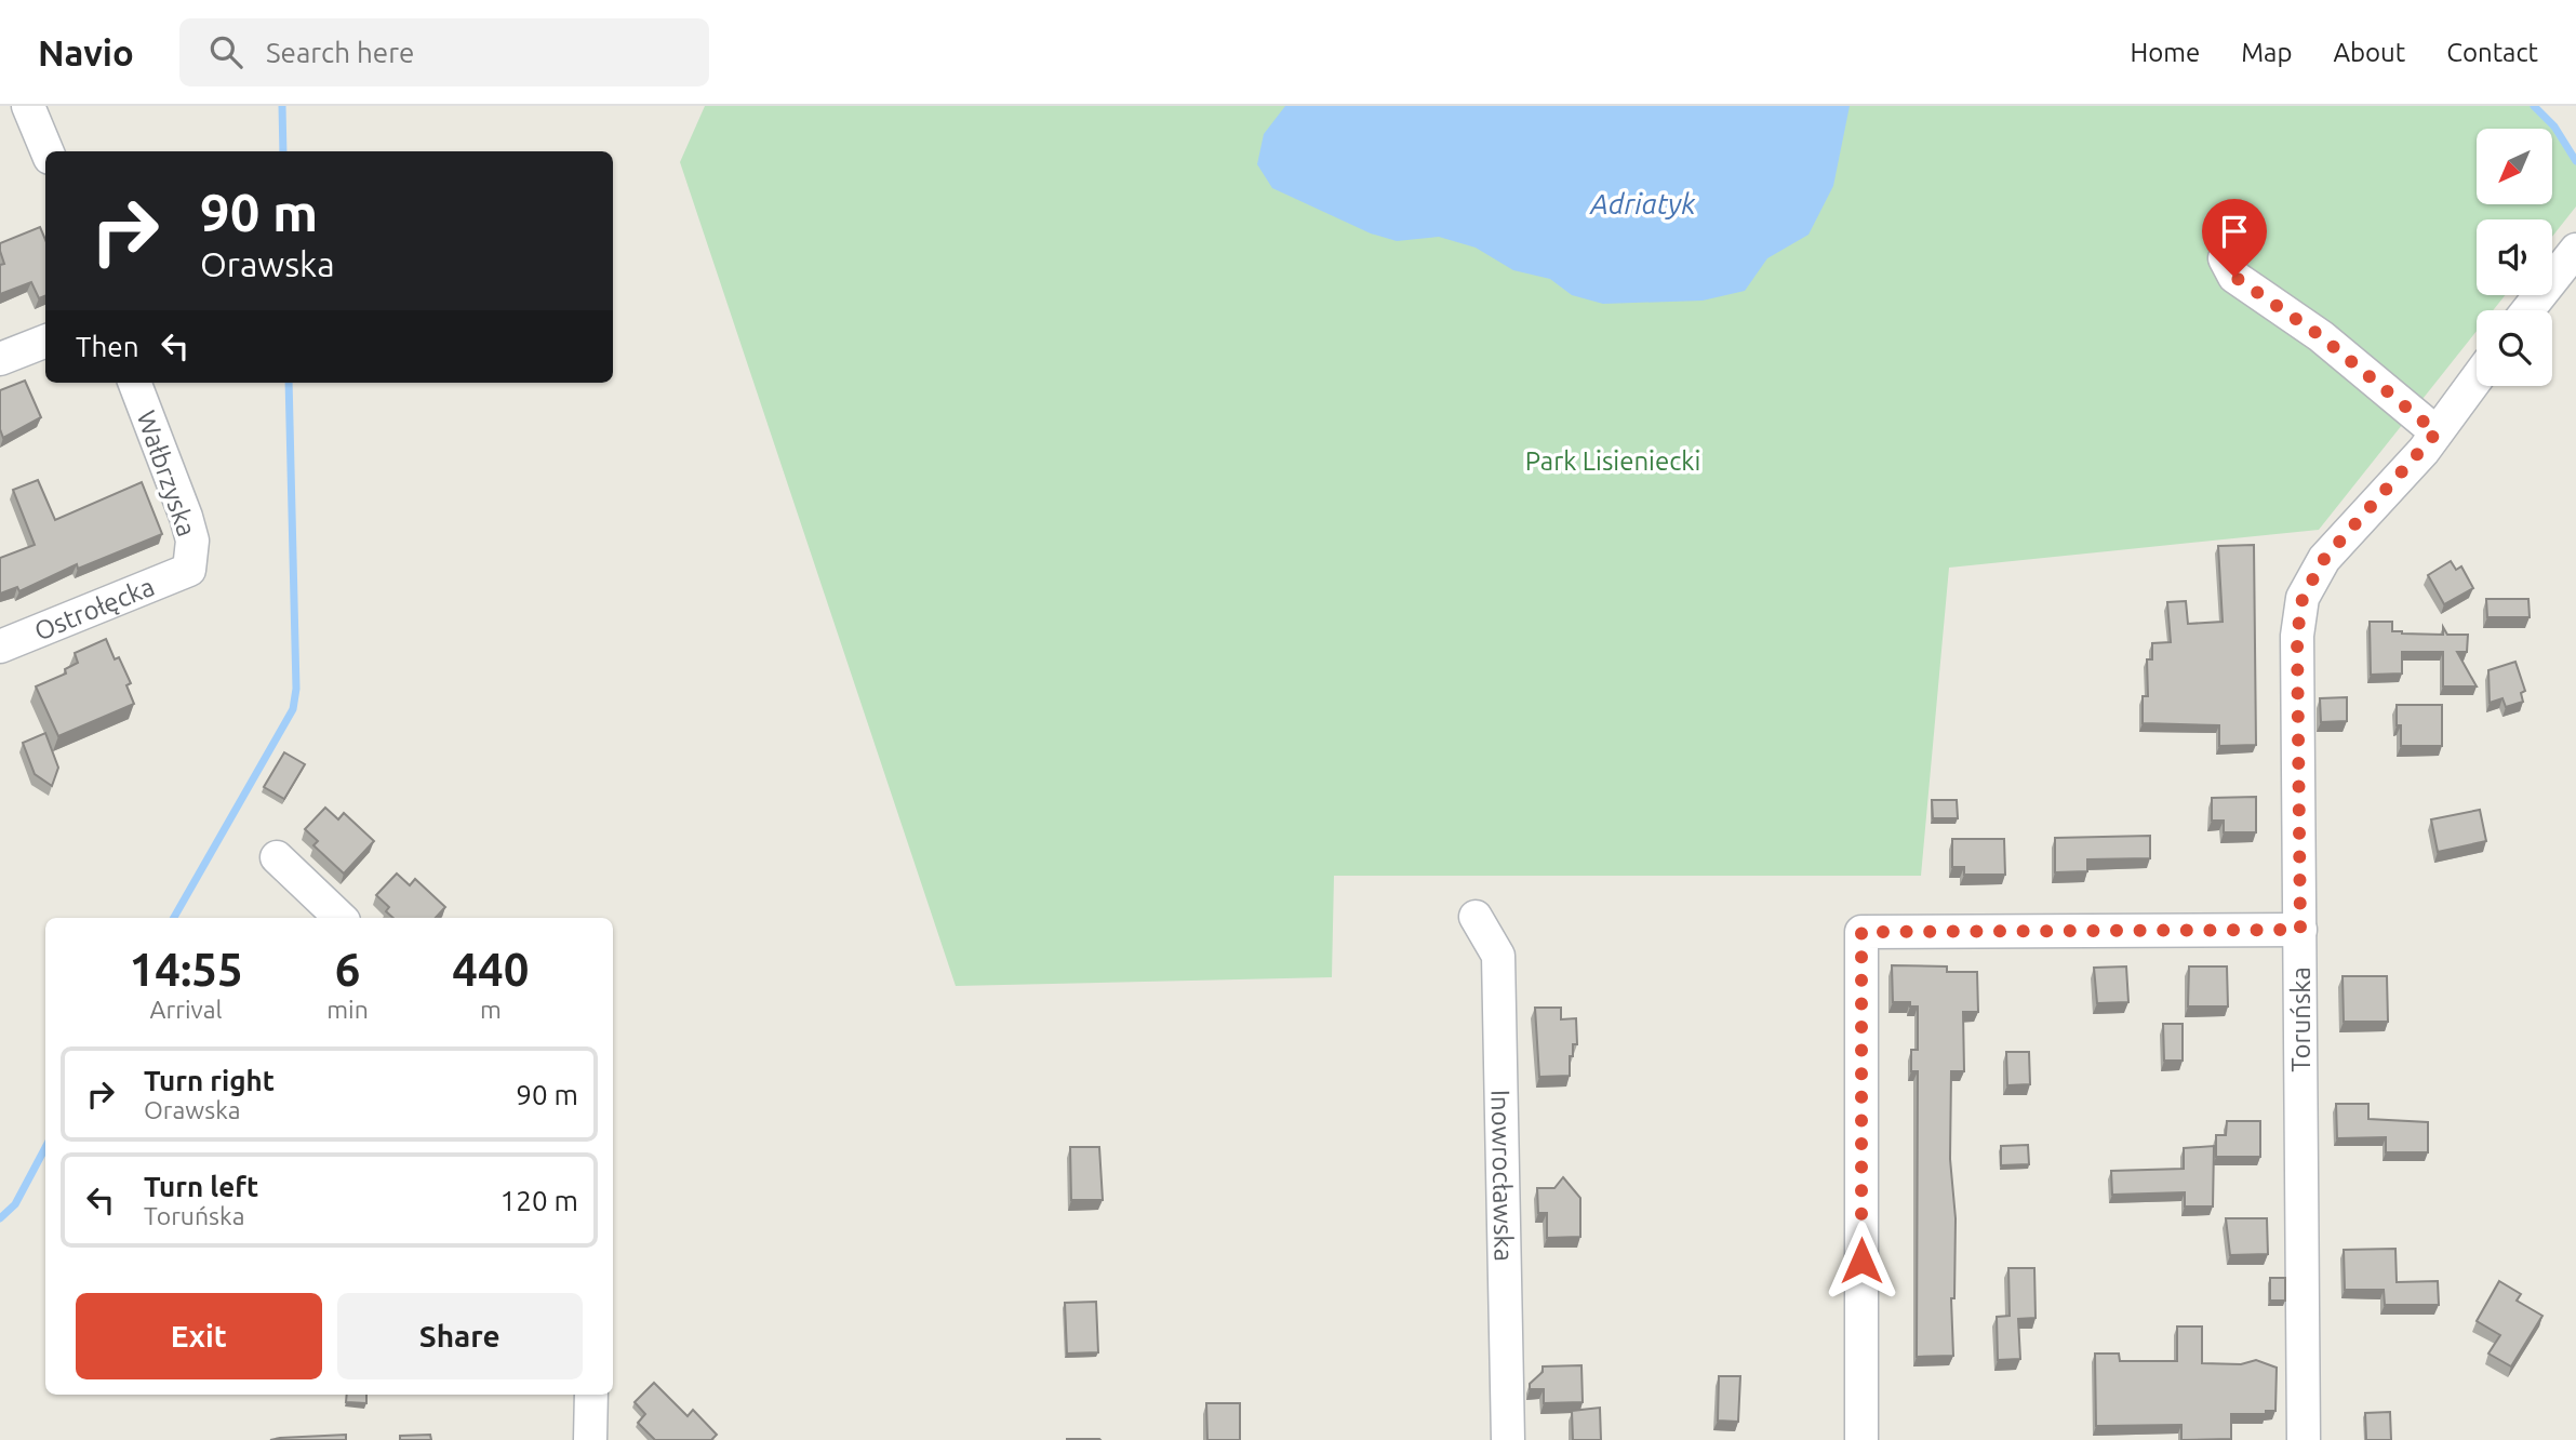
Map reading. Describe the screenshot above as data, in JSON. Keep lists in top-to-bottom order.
{
  "streets": {
    "street": [
      "Wałbrzyska",
      "Ostrołęcka",
      "Toruńska",
      "Inowrocławska"
    ]
  },
  "crossings": [
    ["Wałbrzyska", "Ostrołęcka"]
  ],
  "water": ["Adriatyk"],
  "parks": ["Park Lisieniecki"],
  "north": "bottom left",
  "page": {
    "header": "Navio",
    "search": "Search here",
    "nav": [
      "Home",
      "Map",
      "About",
      "Contact"
    ],
    "turn": ["90 m", "Orawska"],
    "then": "Then",
    "eta": [
      "14:55",
      "Arrival",
      "6",
      "min",
      "440",
      "m"
    ],
    "list": [
      {
        "name": "Turn right",
        "note": "Orawska",
        "value": "90 m"
      },
      {
        "name": "Turn left",
        "note": "Toruńska",
        "value": "120 m"
      }
    ],
    "buttons": ["Exit", "Share"]
  }
}
